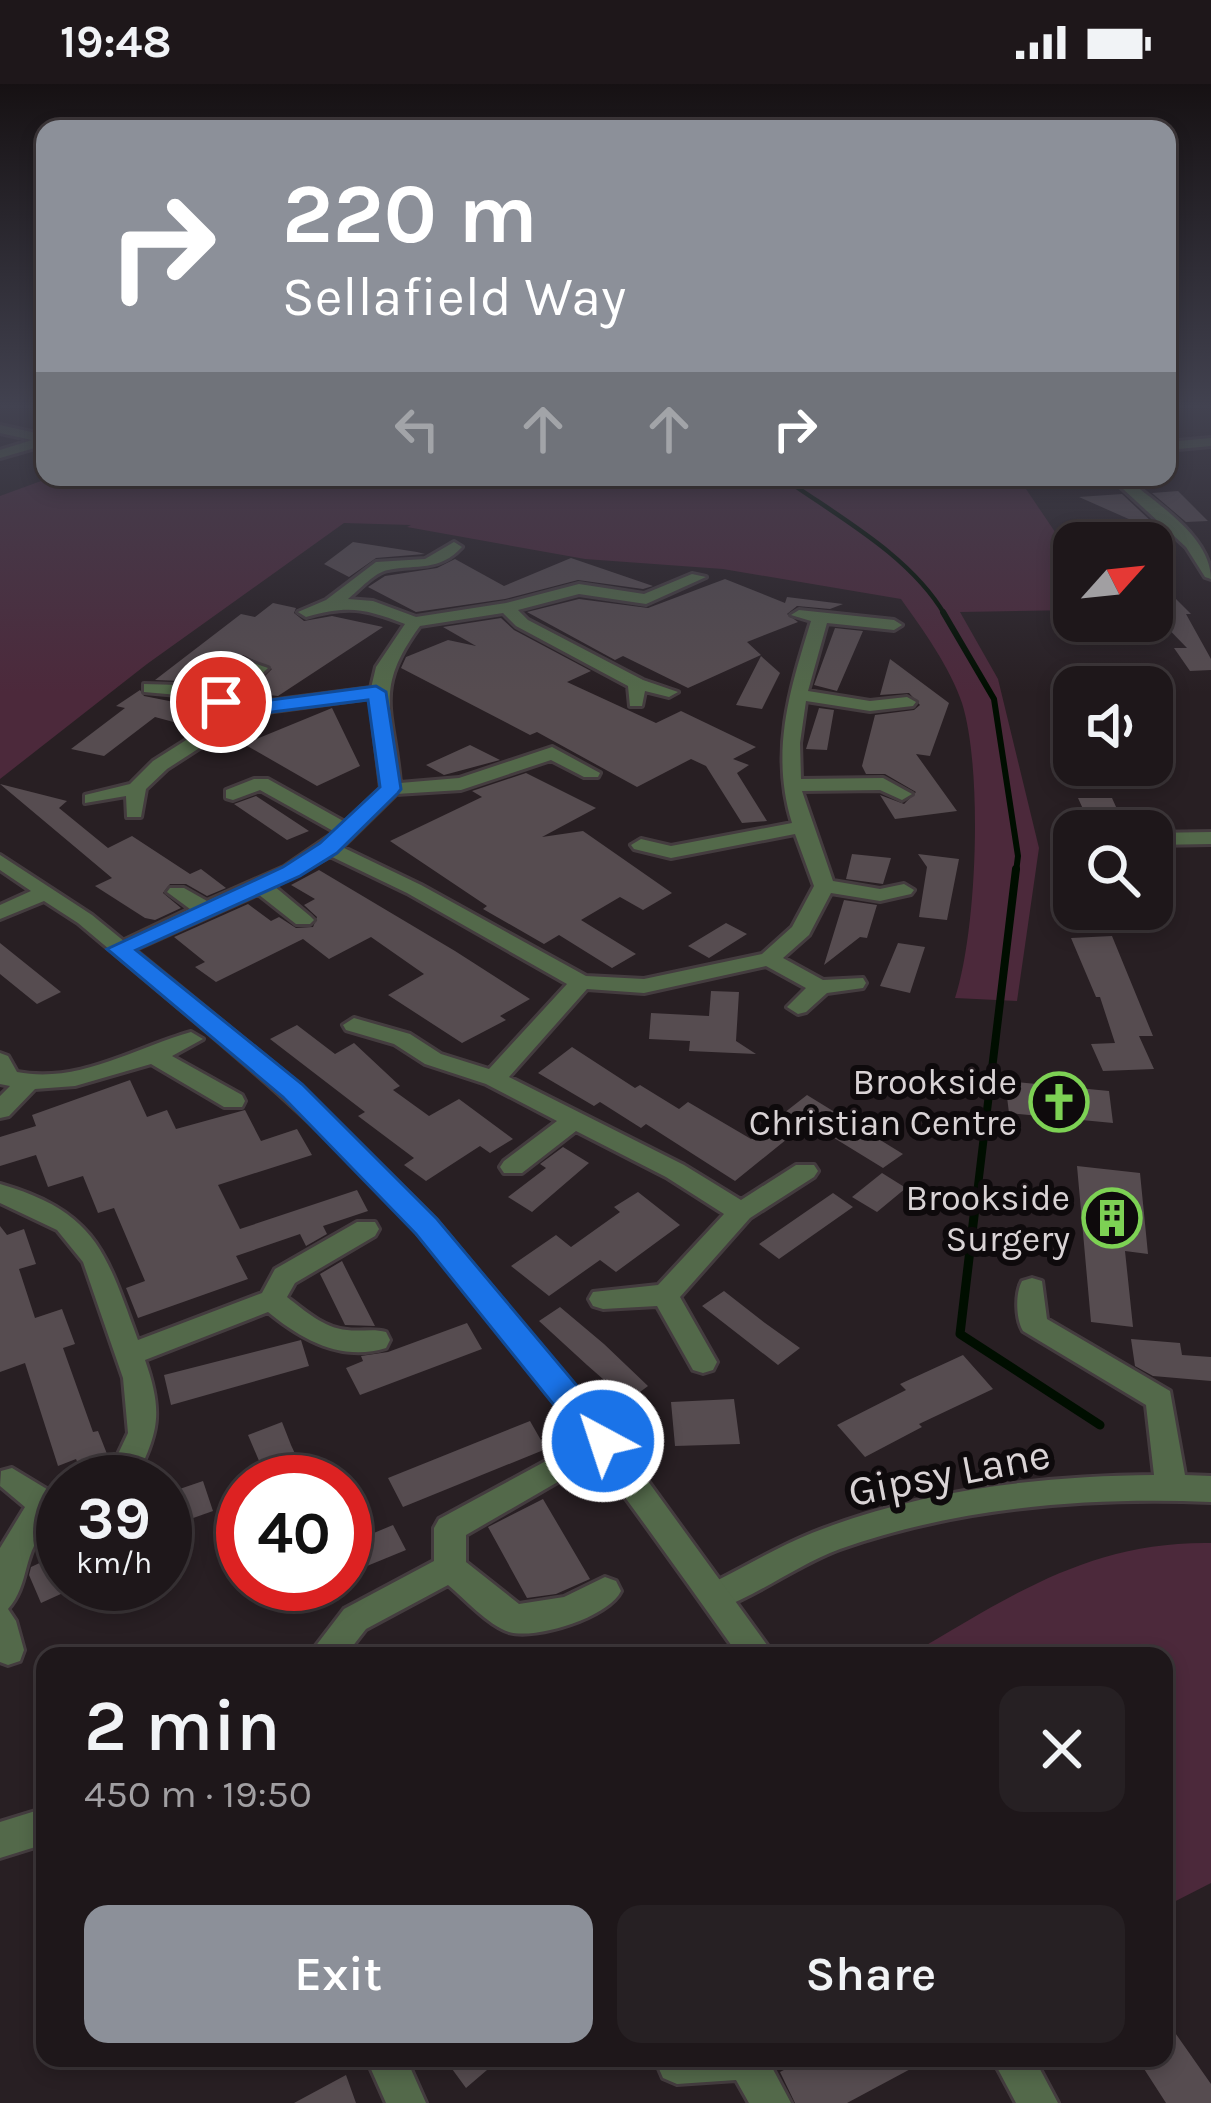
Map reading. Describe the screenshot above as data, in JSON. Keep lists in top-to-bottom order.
{
  "streets": {
    "street": ["Gipsy Lane"]
  },
  "places": {
    "church": ["Brookside Christian Centre"],
    "building": ["Brookside Surgery"]
  },
  "north": "top right",
  "page": {
    "status": "19:48",
    "turn": ["220 m", "Sellafield Way"],
    "speed": "39 km/h",
    "limit": "40",
    "heading": ["2 min", "450 m · 19:50"],
    "buttons": ["Exit", "Share"]
  }
}
